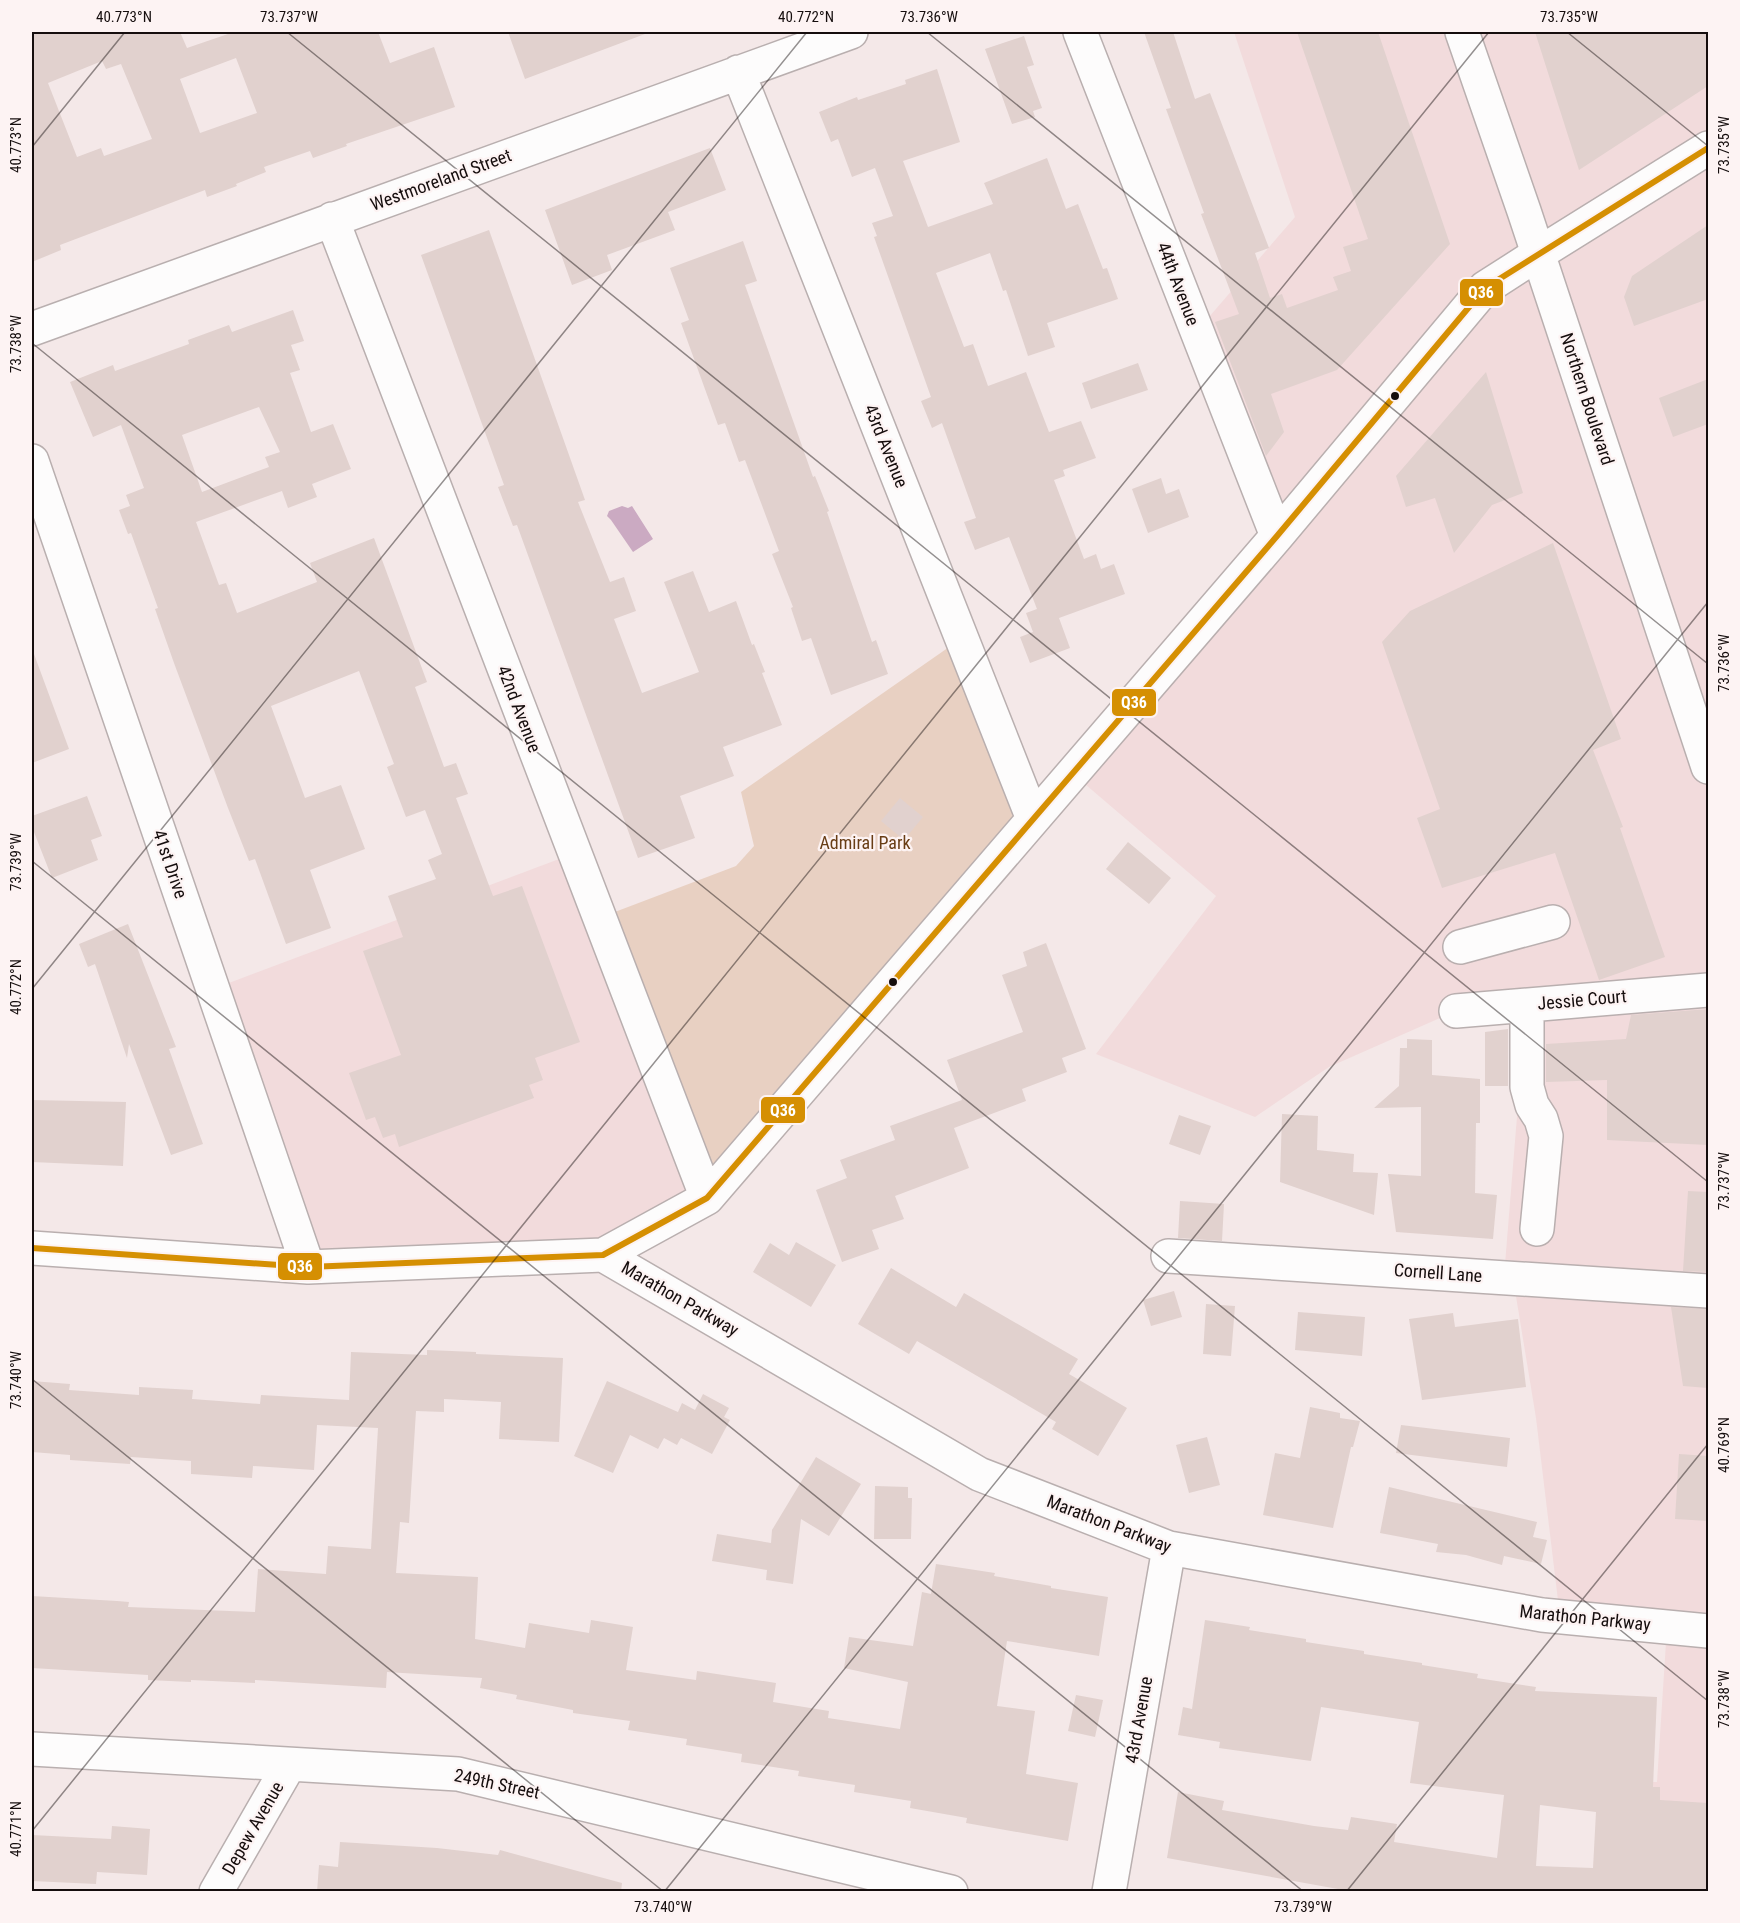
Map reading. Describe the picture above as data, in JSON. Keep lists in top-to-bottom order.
{
  "streets": {
    "street": [
      "Westmoreland Street",
      "44th Avenue",
      "Northern Boulevard",
      "43rd Avenue",
      "42nd Avenue",
      "41st Drive",
      "Jessie Court",
      "Cornell Lane",
      "Marathon Parkway",
      "249th Street",
      "Depew Avenue"
    ]
  },
  "crossings": [
    ["Westmoreland Street", "43rd Avenue"],
    ["Westmoreland Street", "42nd Avenue"],
    ["43rd Avenue", "Marathon Parkway"],
    ["249th Street", "Depew Avenue"]
  ],
  "parks": ["Admiral Park"],
  "lines": ["transit line Q36"],
  "coordinates": [
    "40.773°N",
    "73.737°W",
    "40.772°N",
    "73.736°W",
    "73.735°W",
    "73.738°W",
    "73.739°W",
    "73.740°W",
    "40.769°N",
    "40.771°N"
  ]
}
